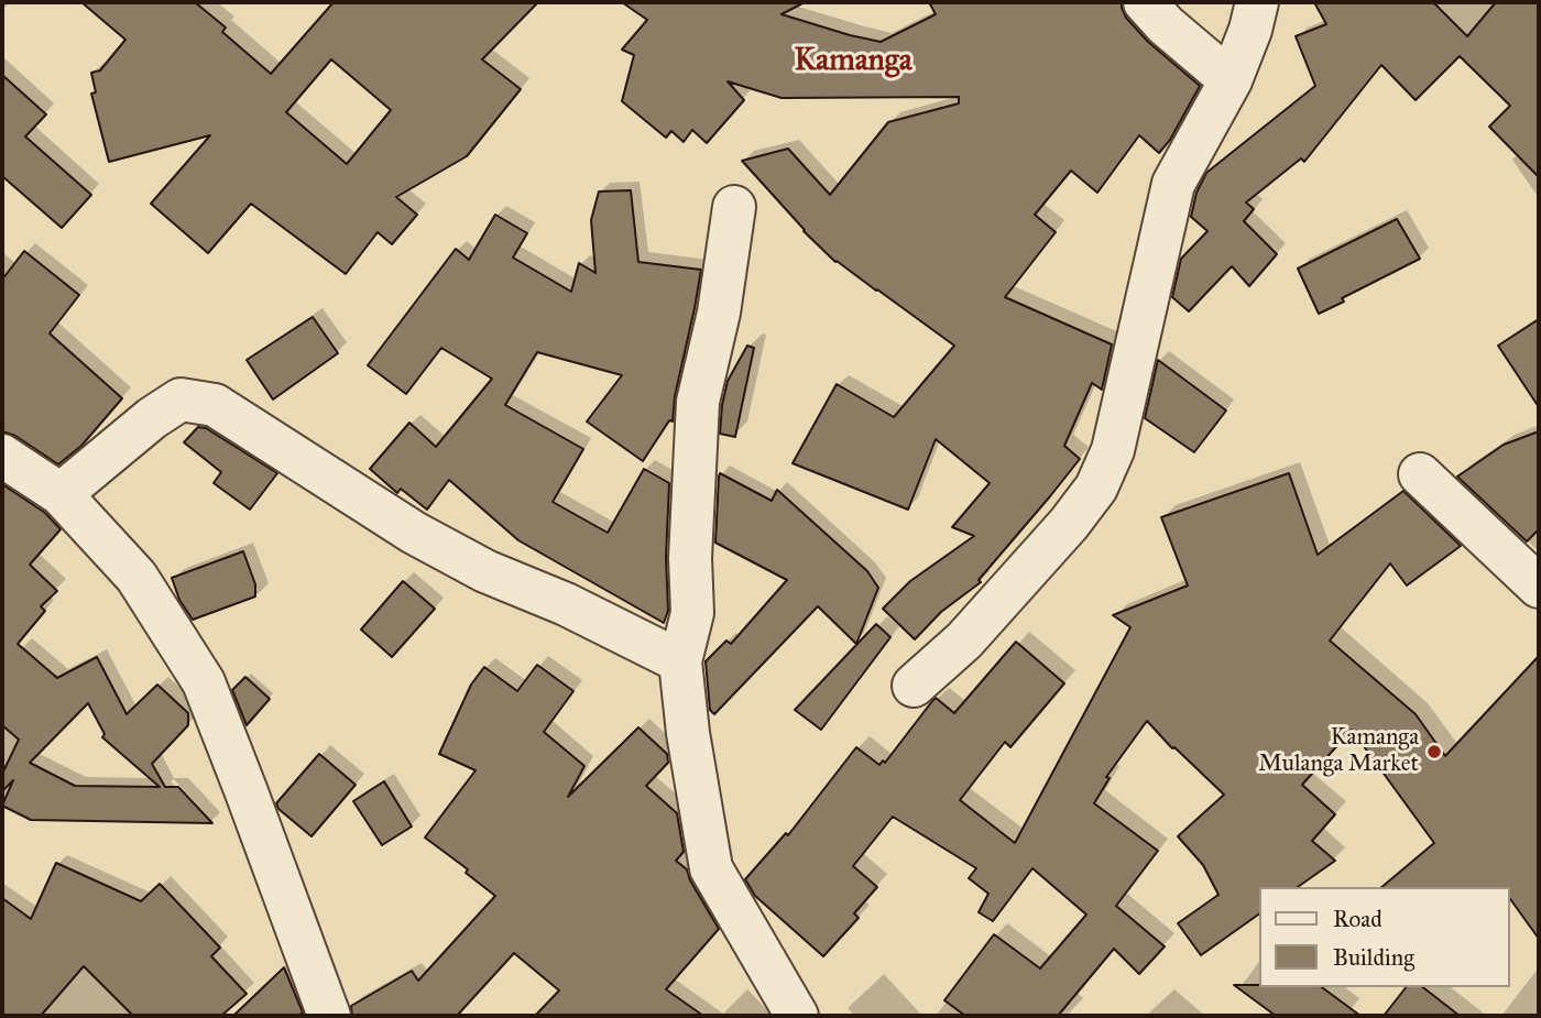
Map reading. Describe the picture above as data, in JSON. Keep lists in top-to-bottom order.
{
  "districts": ["Kamanga"],
  "places": ["Kamanga Mulanga Market"],
  "legend": ["Road", "Building"]
}
